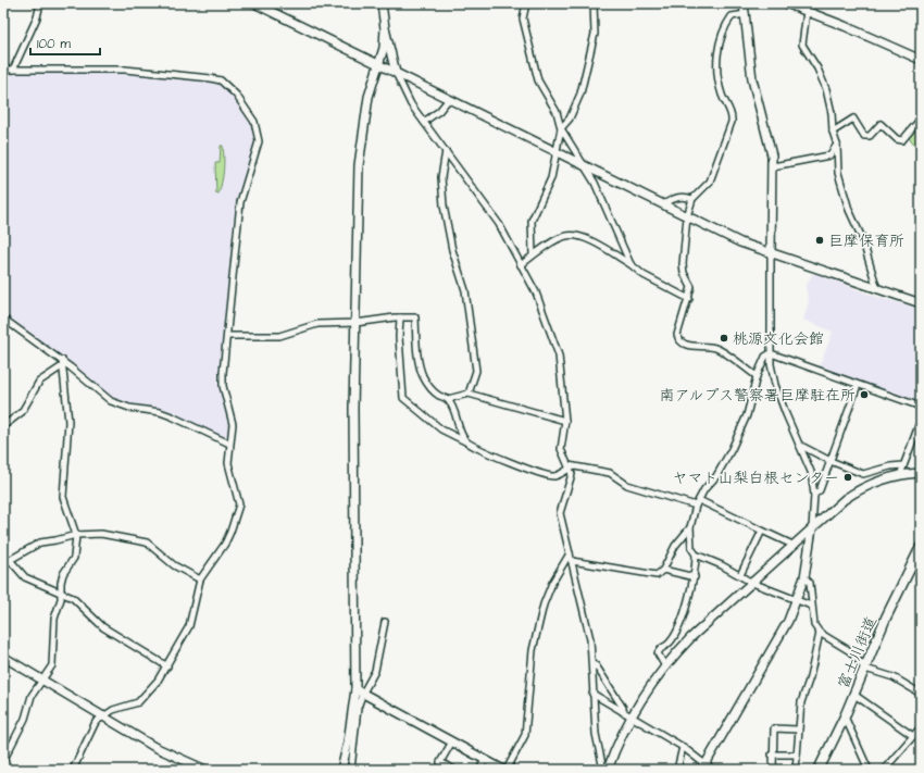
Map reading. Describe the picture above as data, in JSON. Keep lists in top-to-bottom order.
{
  "streets": {
    "main road": ["富士川街道"]
  },
  "places": [
    "巨摩保育所",
    "桃源文化会館",
    "南アルプス警察署巨摩駐在所",
    "ヤマト山梨白根センター"
  ],
  "scale_bar": "100 m"
}
